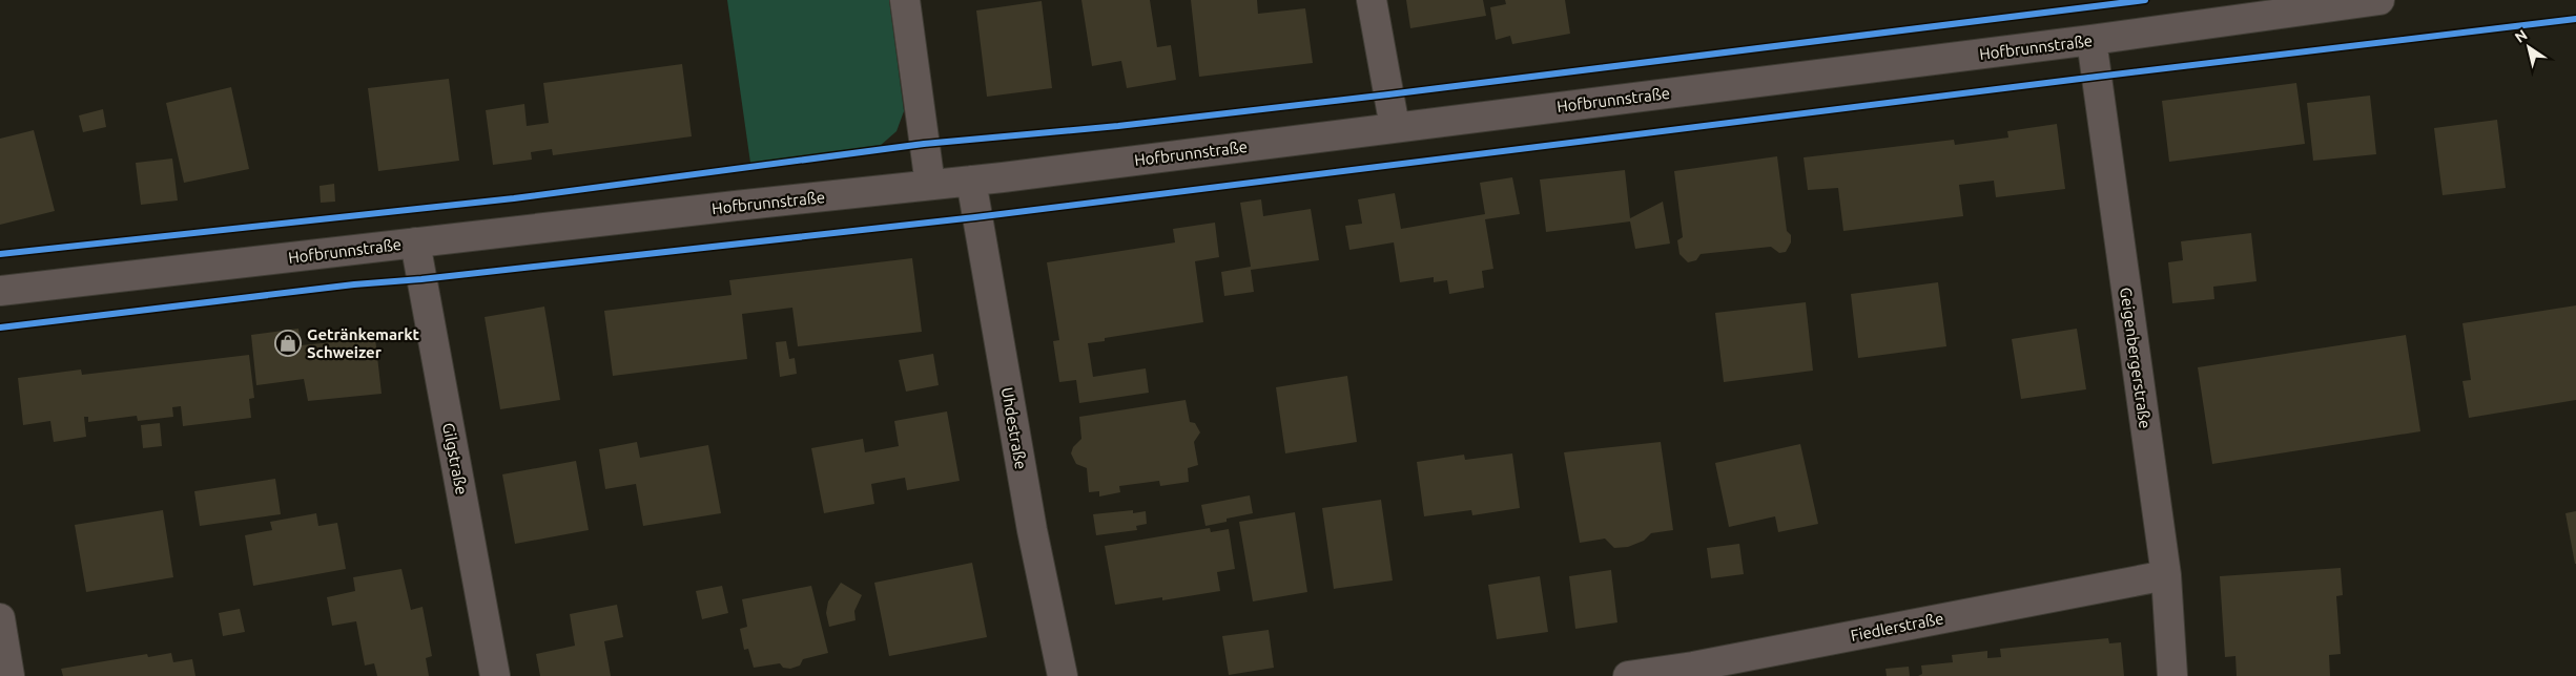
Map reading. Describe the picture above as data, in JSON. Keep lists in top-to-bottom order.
{
  "streets": {
    "street": [
      "Hofbrunnstraße",
      "Geigenbergerstraße",
      "Uhdestraße",
      "Gilgstraße",
      "Fiedlerstraße"
    ]
  },
  "crossings": [
    ["Hofbrunnstraße", "Geigenbergerstraße"],
    ["Hofbrunnstraße", "Uhdestraße"],
    ["Hofbrunnstraße", "Gilgstraße"],
    ["Geigenbergerstraße", "Fiedlerstraße"]
  ],
  "places": {
    "shop": ["Getränkemarkt Schweizer"]
  },
  "north": "top left"
}
